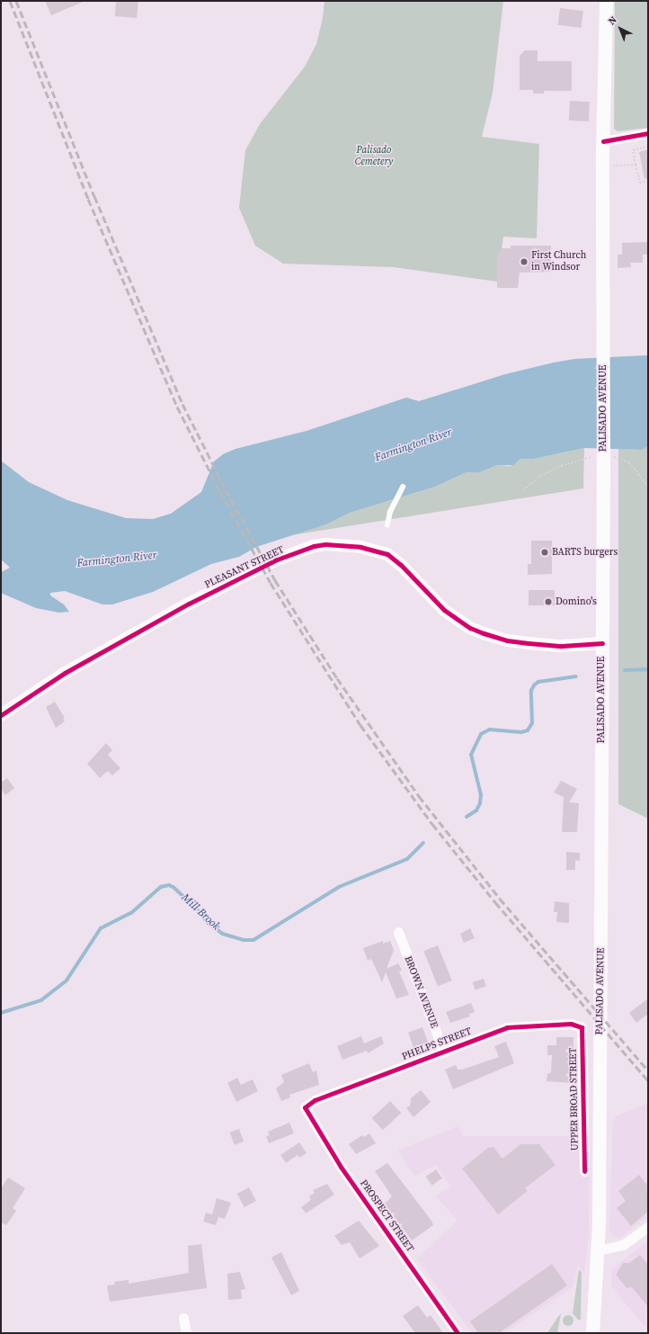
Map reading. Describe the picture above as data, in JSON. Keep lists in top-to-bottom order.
{
  "streets": {
    "main road": ["PALISADO AVENUE"],
    "street": [
      "PLEASANT STREET",
      "BROWN AVENUE",
      "PHELPS STREET",
      "UPPER BROAD STREET",
      "PROSPECT STREET"
    ]
  },
  "crossings": [
    ["PALISADO AVENUE", "PLEASANT STREET"],
    ["BROWN AVENUE", "PHELPS STREET"],
    ["PHELPS STREET", "UPPER BROAD STREET"],
    ["PHELPS STREET", "PROSPECT STREET"]
  ],
  "water": ["Farmington River", "Mill Brook"],
  "parks": ["Palisado Cemetery"],
  "places": ["First Church in Windsor", "BARTS burgers", "Domino's"],
  "north": "top left"
}
